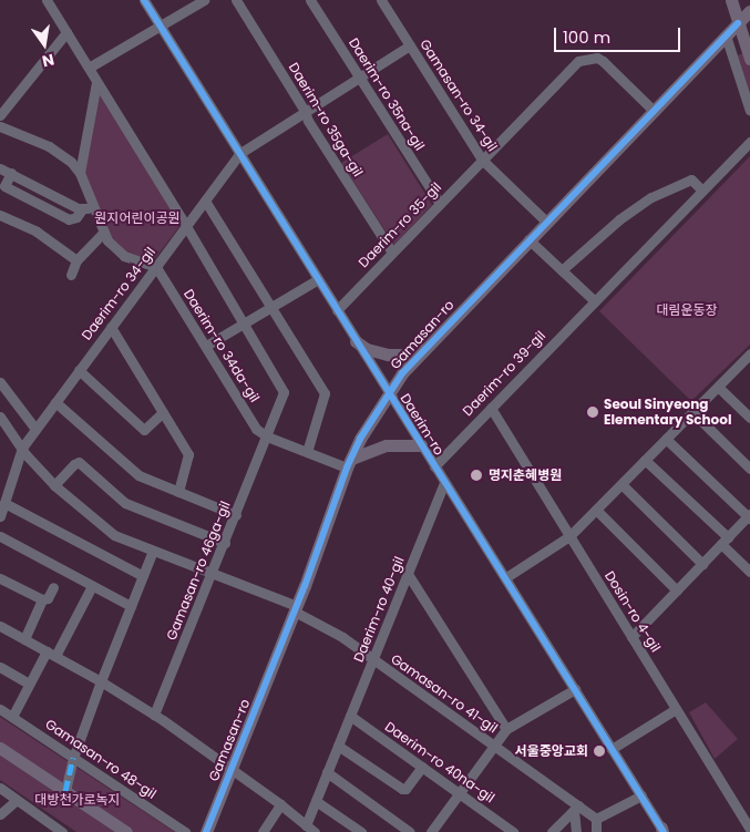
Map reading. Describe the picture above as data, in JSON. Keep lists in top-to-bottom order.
{
  "streets": {
    "main road": ["Gamasan-ro"],
    "street": [
      "Daerim-ro 35na-gil",
      "Gamasan-ro 34-gil",
      "Daerim-ro 35ga-gil",
      "Daerim-ro 35-gil",
      "Daerim-ro 34-gil",
      "Daerim-ro 34da-gil",
      "Daerim-ro 39-gil",
      "Daerim-ro",
      "Gamasan-ro 46ga-gil",
      "Daerim-ro 40-gil",
      "Dosin-ro 4-gil",
      "Gamasan-ro 41-gil",
      "Gamasan-ro 48-gil",
      "Daerim-ro 40na-gil"
    ]
  },
  "crossings": [
    ["Daerim-ro 35na-gil", "Daerim-ro 35-gil"],
    ["Gamasan-ro 34-gil", "Daerim-ro 35-gil"],
    ["Gamasan-ro 34-gil", "Gamasan-ro"],
    ["Daerim-ro 35ga-gil", "Daerim-ro 35-gil"],
    ["Daerim-ro 35-gil", "Gamasan-ro"],
    ["Daerim-ro 35-gil", "Daerim-ro"],
    ["Daerim-ro 34-gil", "Daerim-ro 34da-gil"],
    ["Daerim-ro 34-gil", "Daerim-ro"],
    ["Gamasan-ro", "Daerim-ro"],
    ["Gamasan-ro", "Gamasan-ro 41-gil"],
    ["Daerim-ro 34da-gil", "Gamasan-ro 46ga-gil"],
    ["Daerim-ro 39-gil", "Daerim-ro"],
    ["Daerim-ro 39-gil", "Dosin-ro 4-gil"],
    ["Daerim-ro", "Daerim-ro 40-gil"],
    ["Daerim-ro 40-gil", "Gamasan-ro 41-gil"],
    ["Daerim-ro 40-gil", "Daerim-ro 40na-gil"]
  ],
  "parks": ["원지어린이공원", "대림운동장", "대방천가로녹지"],
  "places": ["Seoul Sinyeong Elementary School", "명지춘혜병원", "서울중앙교회"],
  "scale_bar": "100 m",
  "north": "bottom"
}
